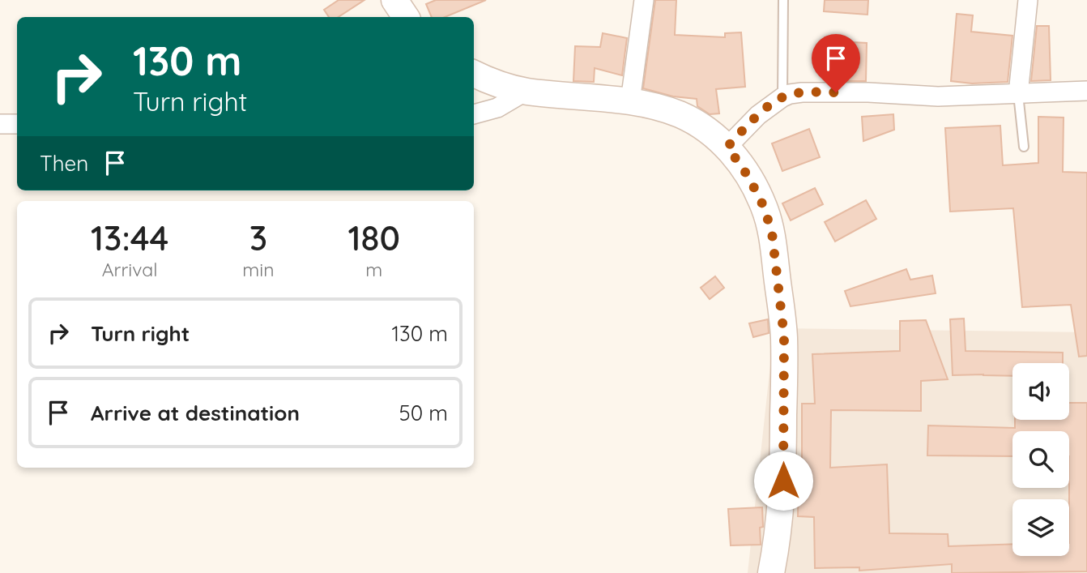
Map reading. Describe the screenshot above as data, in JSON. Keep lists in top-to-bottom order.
{
  "page": {
    "turn": ["130 m", "Turn right"],
    "then": "Then",
    "eta": [
      "13:44",
      "Arrival",
      "3",
      "min",
      "180",
      "m"
    ],
    "list": [
      {
        "name": "Turn right",
        "value": "130 m"
      },
      {
        "name": "Arrive at destination",
        "value": "50 m"
      }
    ]
  }
}
